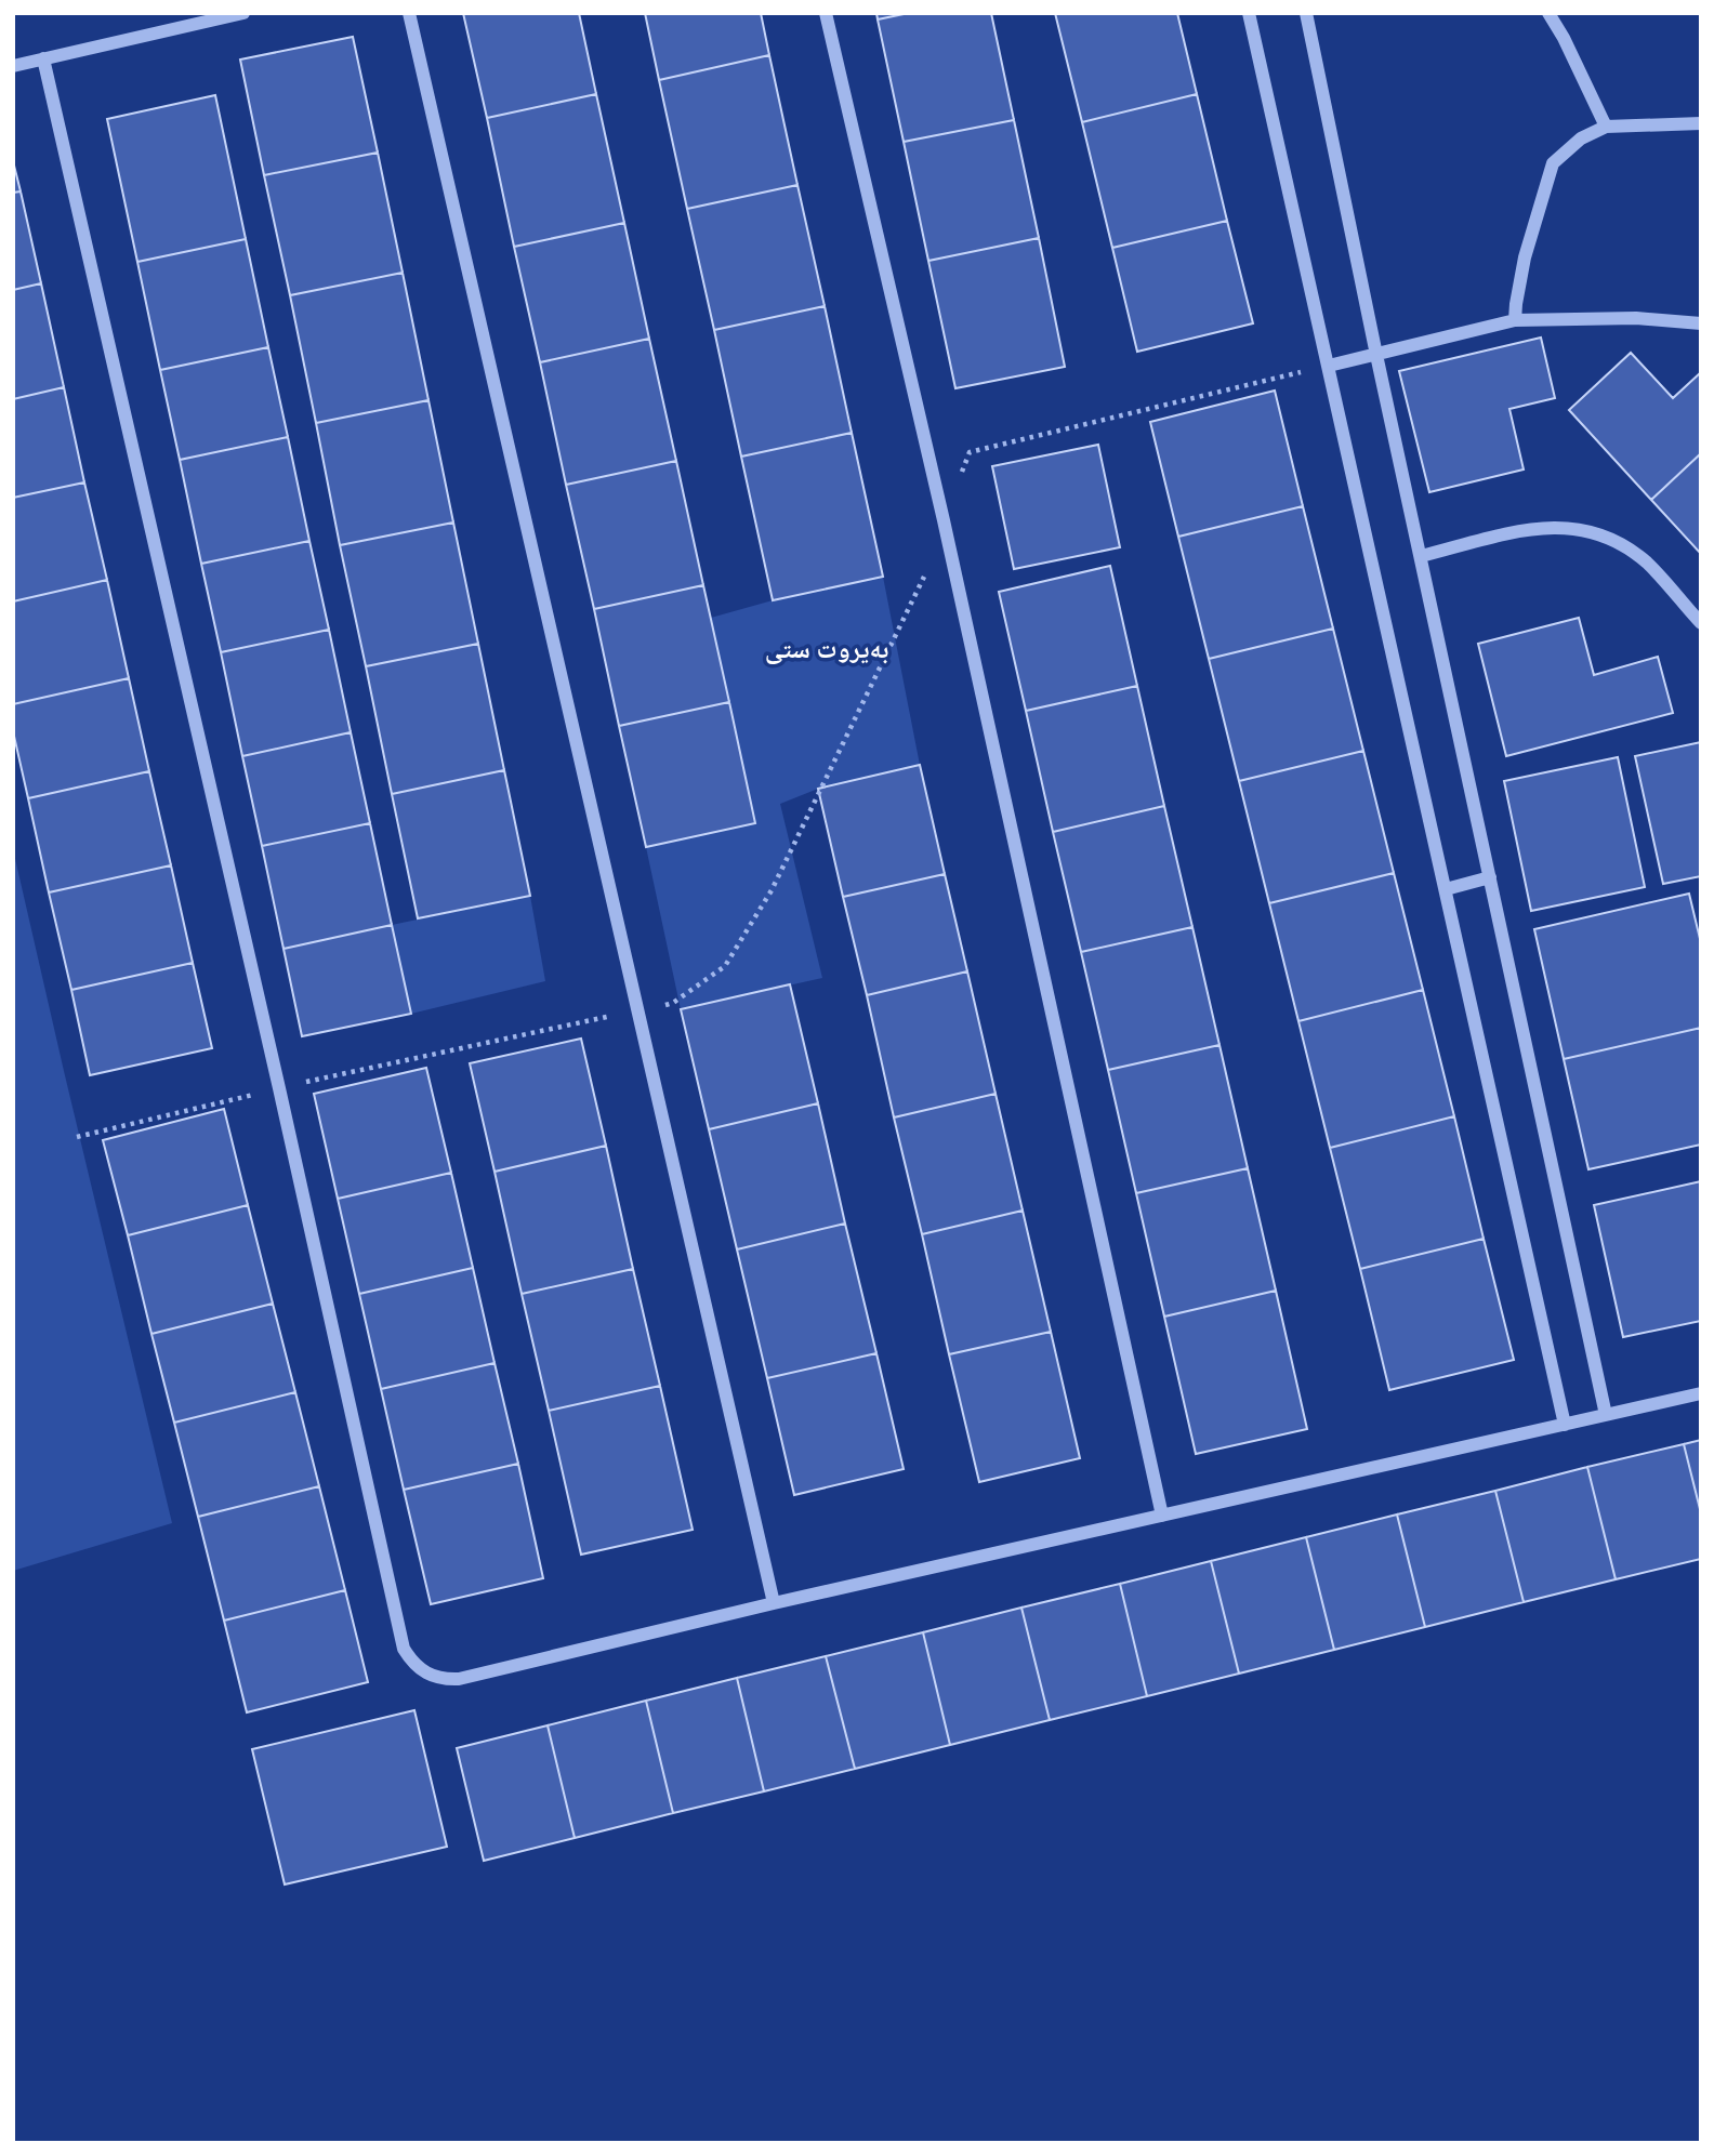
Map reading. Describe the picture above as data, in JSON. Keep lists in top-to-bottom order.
{
  "districts": ["بەیروت ستی"]
}
